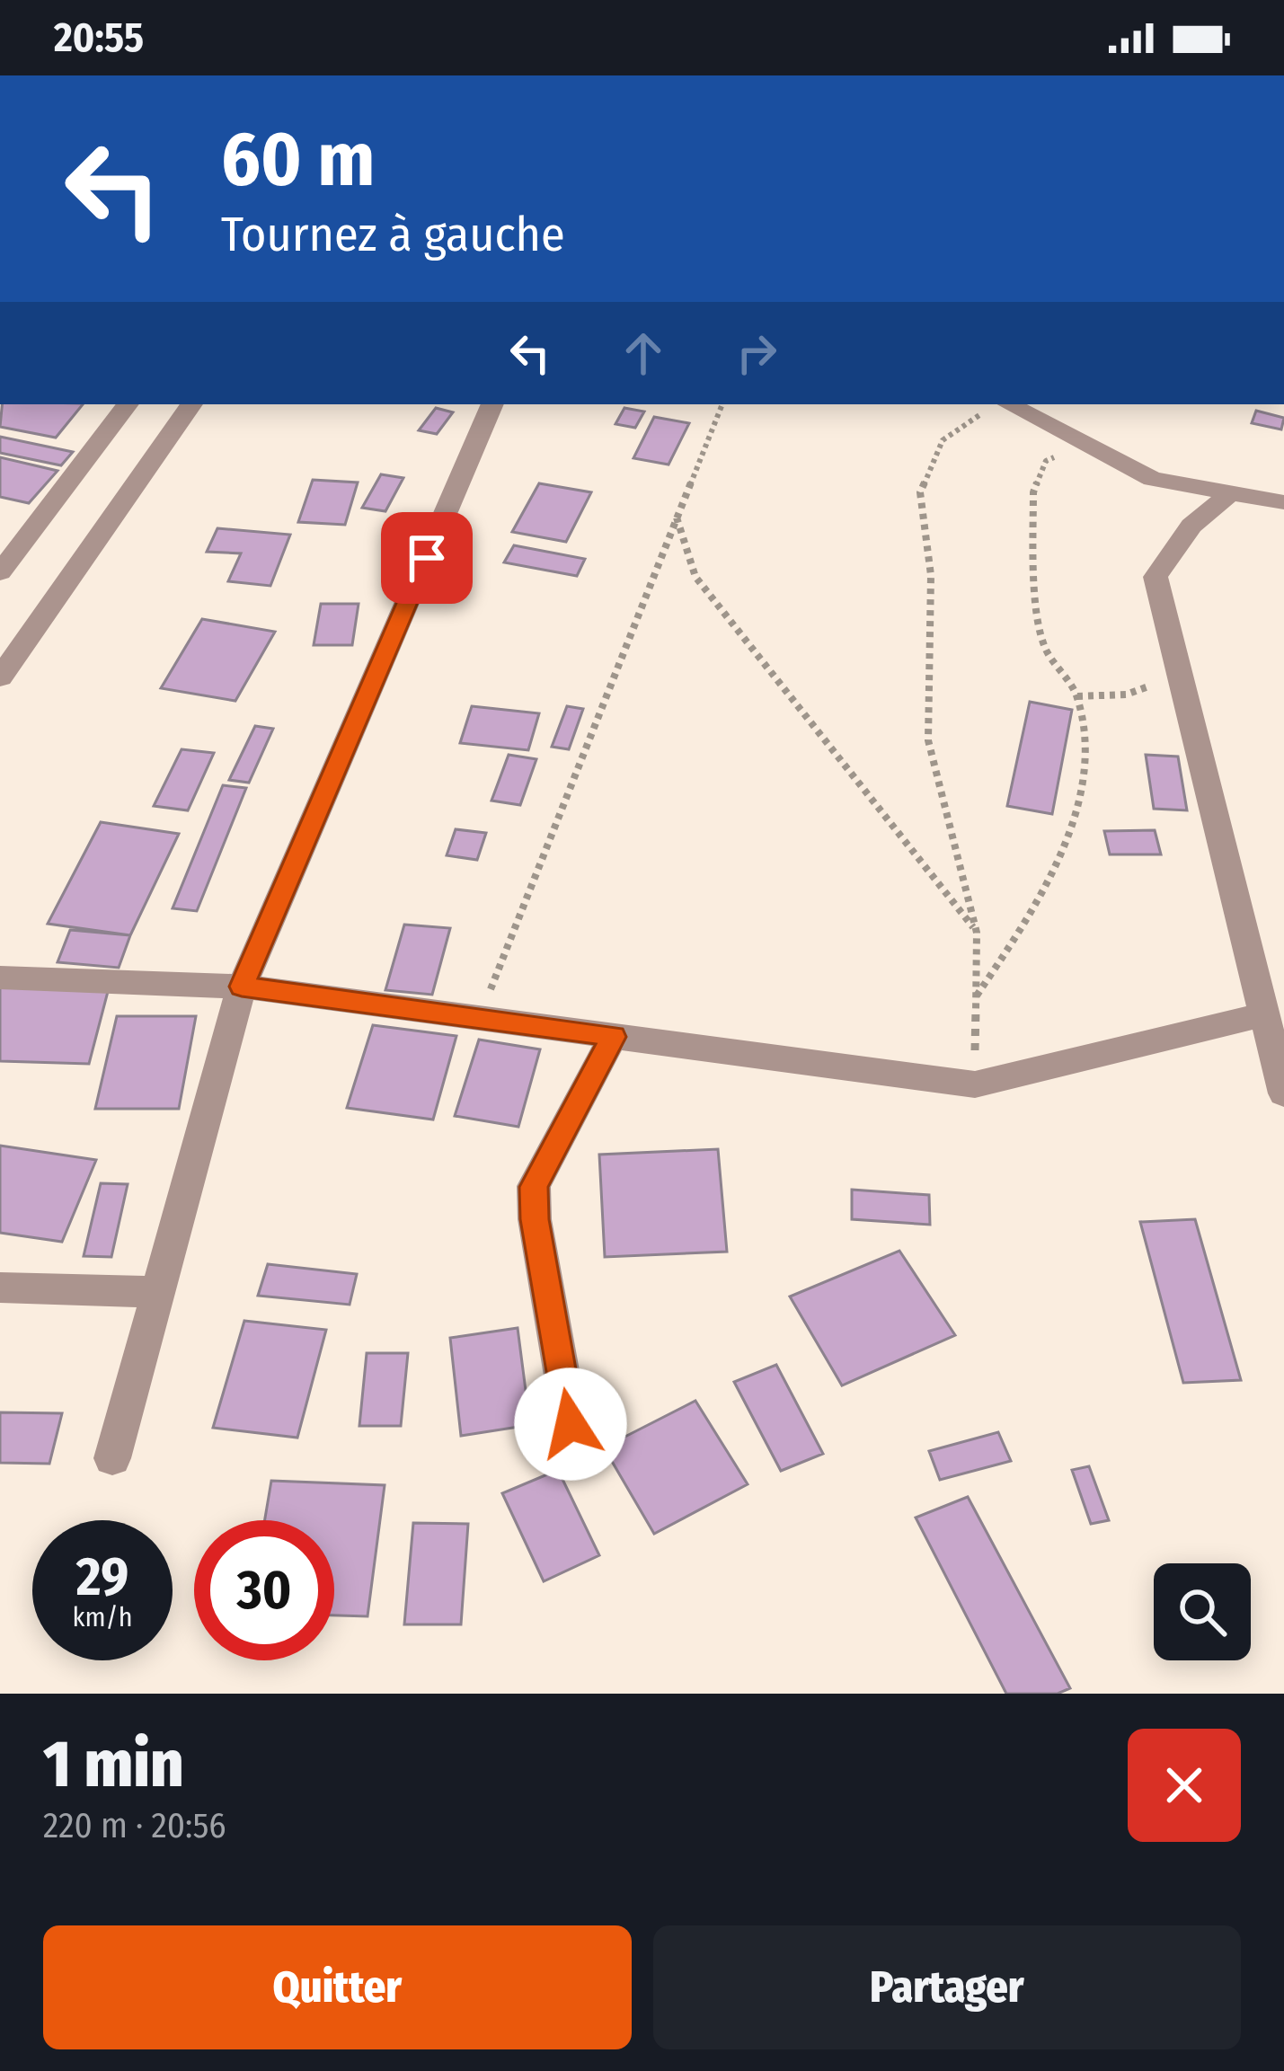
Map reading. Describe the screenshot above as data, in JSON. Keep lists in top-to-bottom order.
{
  "page": {
    "status": "20:55",
    "turn": ["60 m", "Tournez à gauche"],
    "speed": "29 km/h",
    "limit": "30",
    "heading": ["1 min", "220 m · 20:56"],
    "buttons": ["Quitter", "Partager"]
  }
}
